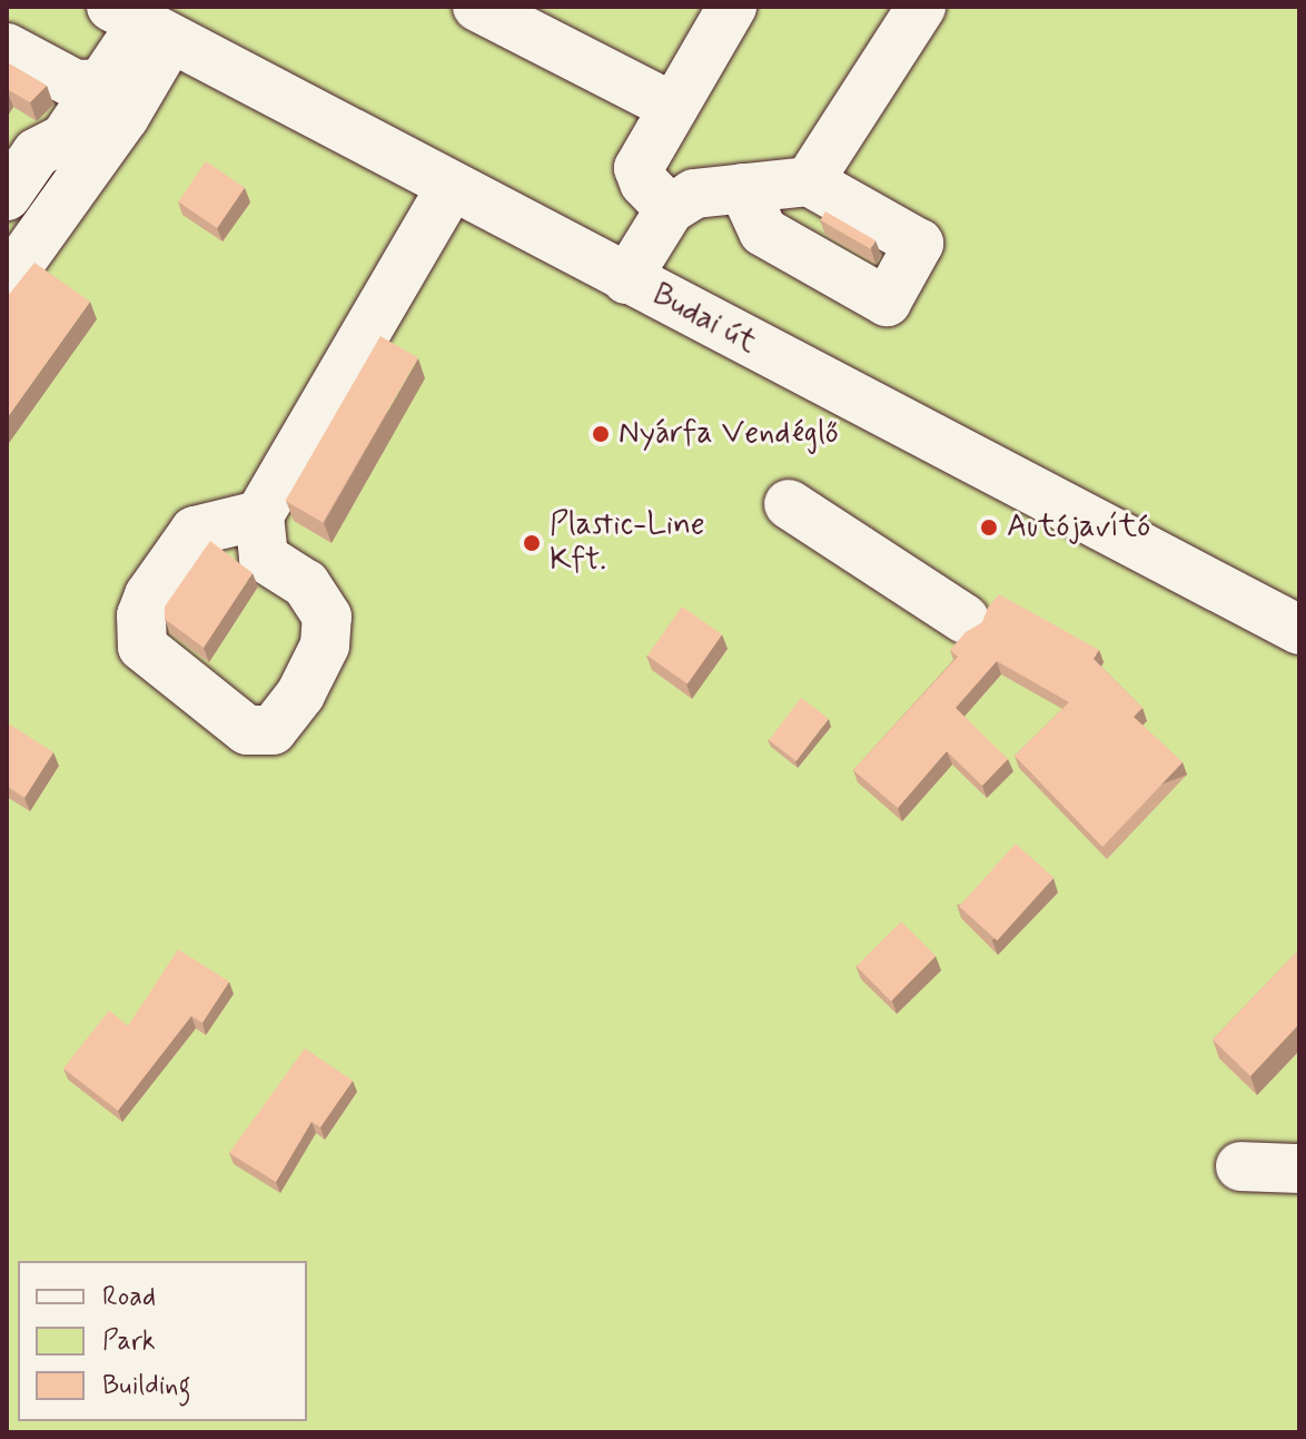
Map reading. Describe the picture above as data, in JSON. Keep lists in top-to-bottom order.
{
  "streets": {
    "main road": ["Budai út"]
  },
  "places": ["Nyárfa Vendéglő", "Autójavító", "Plastic-Line Kft."],
  "legend": ["Road", "Park", "Building"]
}
